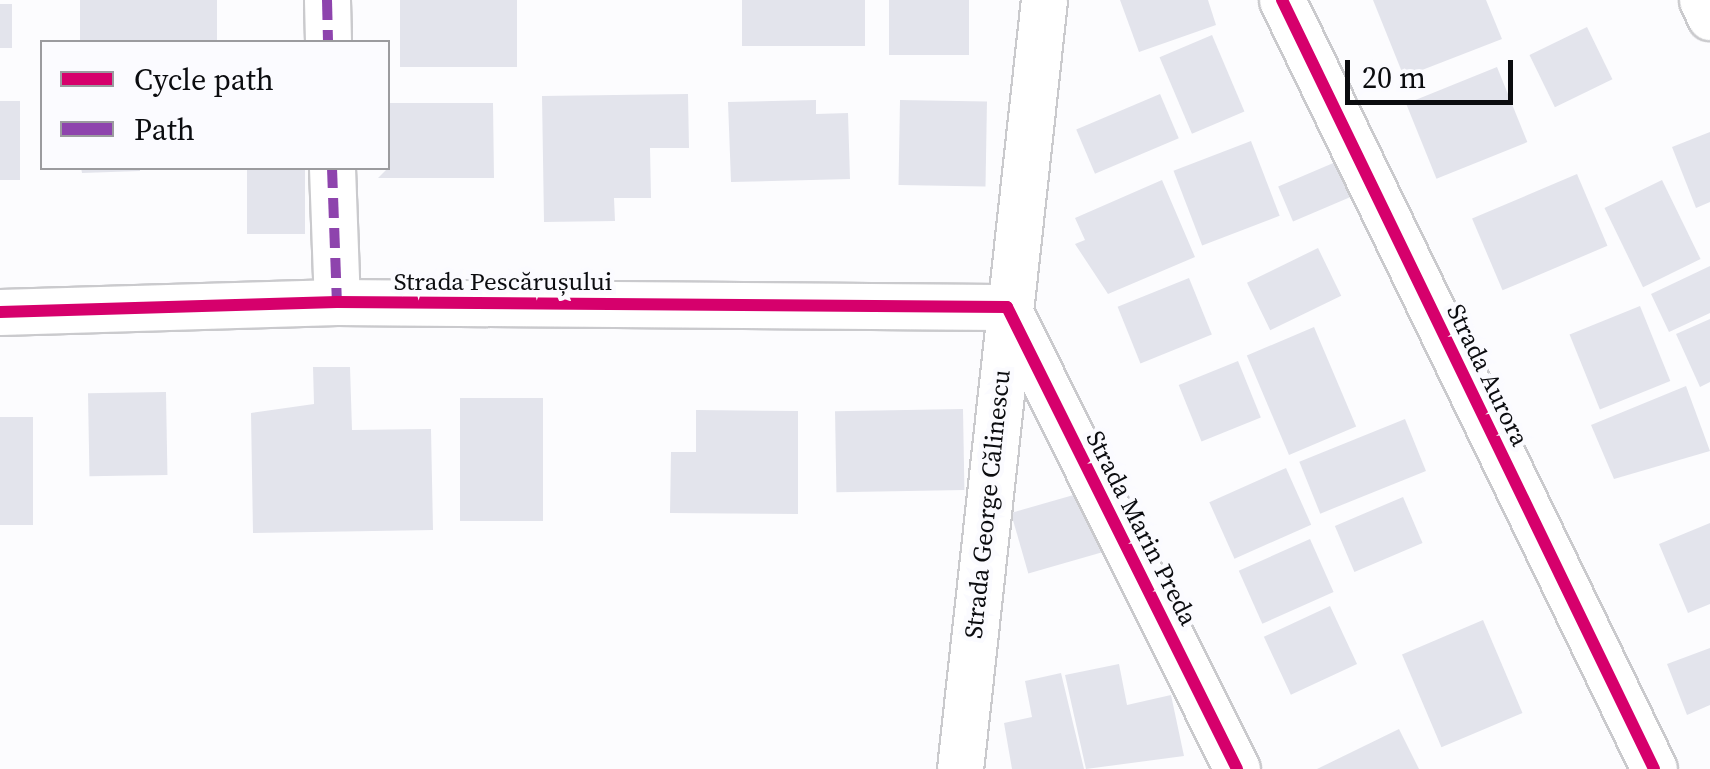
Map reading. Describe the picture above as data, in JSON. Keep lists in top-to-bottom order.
{
  "streets": {
    "street": [
      "Strada Pescărușului",
      "Strada Aurora",
      "Strada George Călinescu",
      "Strada Marin Preda"
    ]
  },
  "crossings": [
    ["Strada Pescărușului", "Strada George Călinescu"],
    ["Strada Pescărușului", "Strada Marin Preda"],
    ["Strada George Călinescu", "Strada Marin Preda"]
  ],
  "legend": ["Cycle path", "Path"],
  "scale_bar": "20 m"
}
